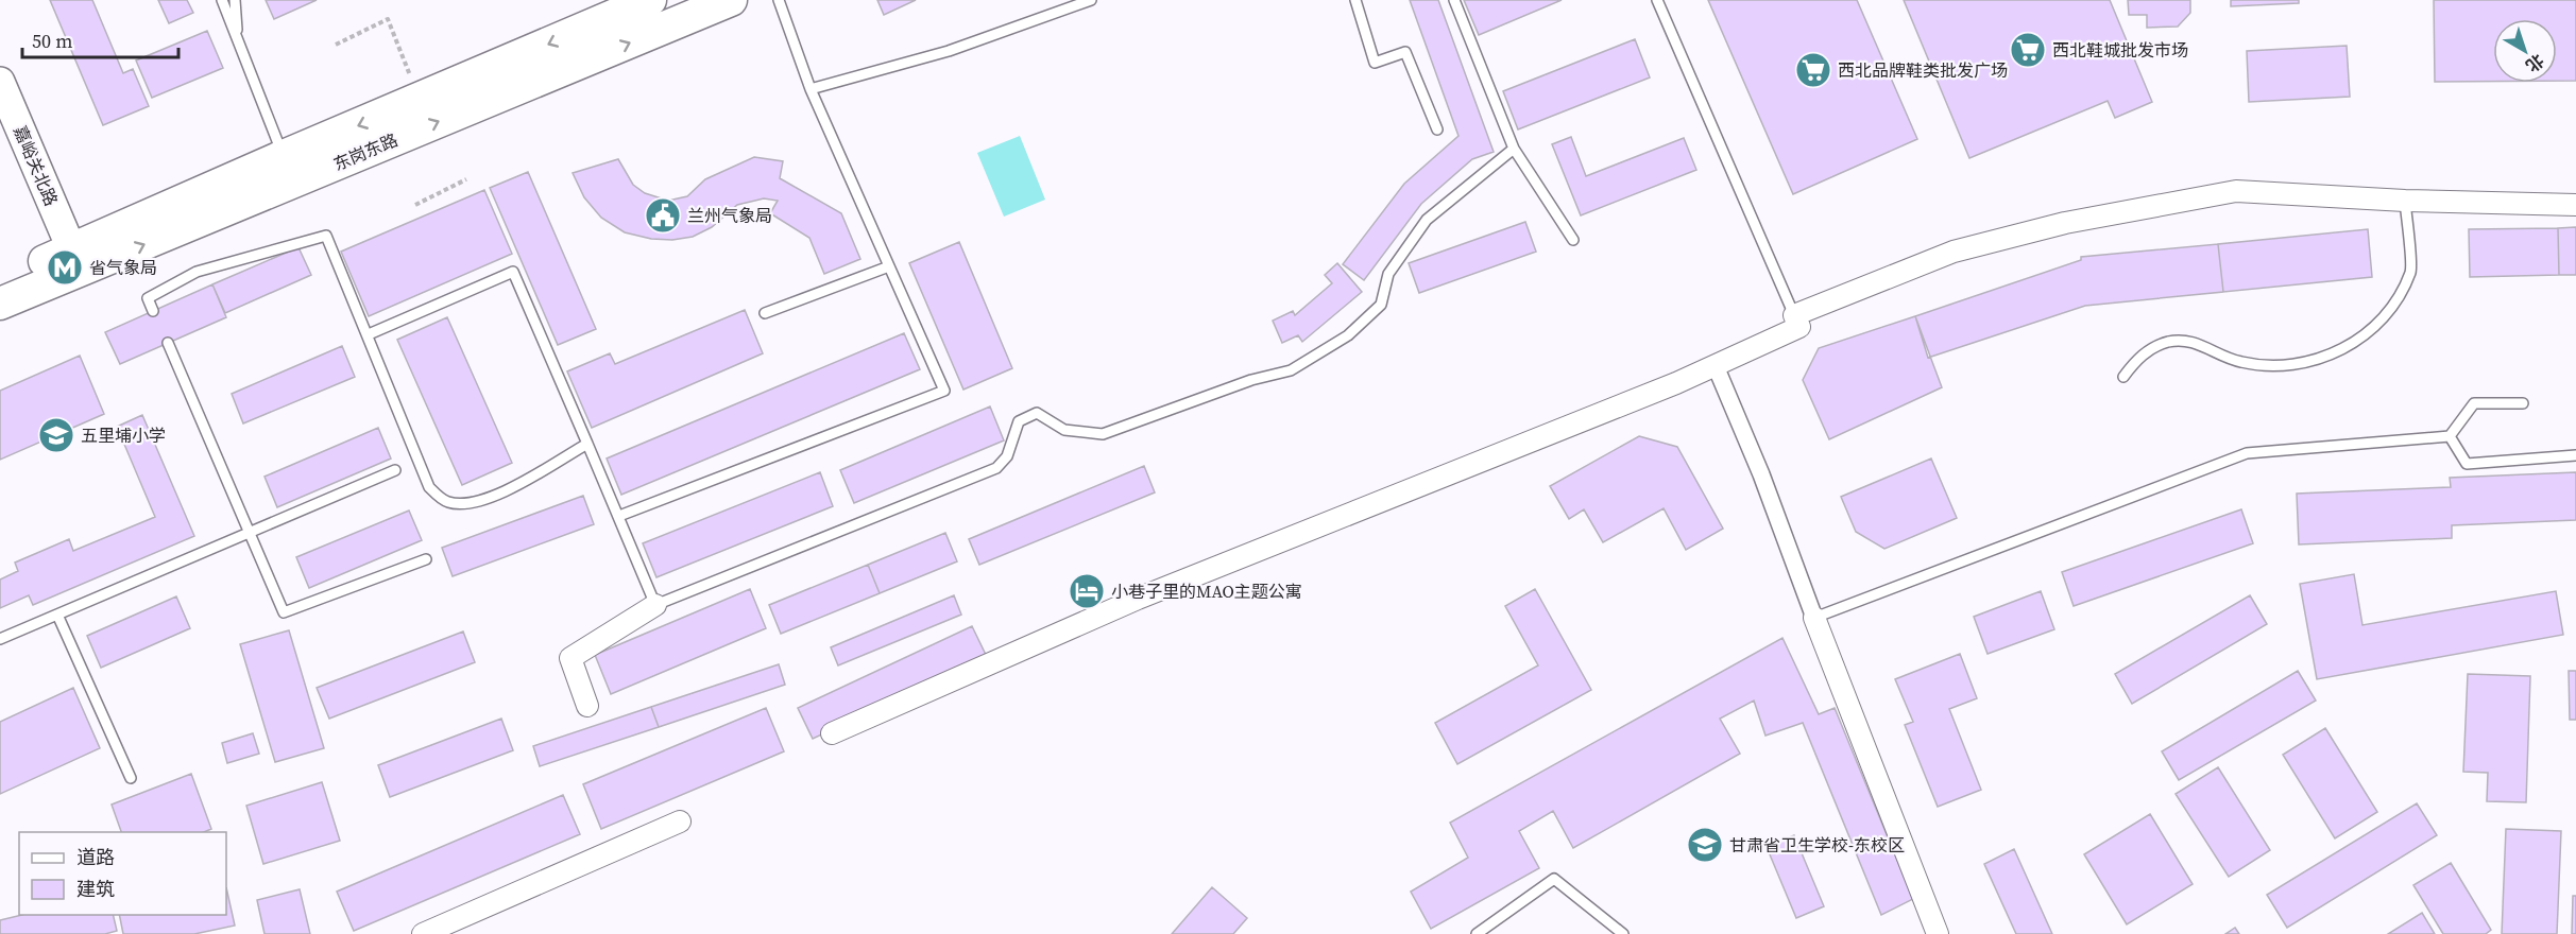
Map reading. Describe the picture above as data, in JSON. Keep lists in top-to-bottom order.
{
  "streets": {
    "main road": ["东岗东路", "嘉峪关北路"]
  },
  "crossings": [
    ["东岗东路", "嘉峪关北路"]
  ],
  "places": {
    "supermarket": ["西北鞋城批发市场", "西北品牌鞋类批发广场"],
    "public building": ["兰州气象局"],
    "metro station": ["省气象局"],
    "school or university": ["五里埔小学", "甘肃省卫生学校-东校区"],
    "hotel": ["小巷子里的MAO主题公寓"]
  },
  "legend": ["道路", "建筑"],
  "scale_bar": "50 m",
  "north": "bottom right"
}
